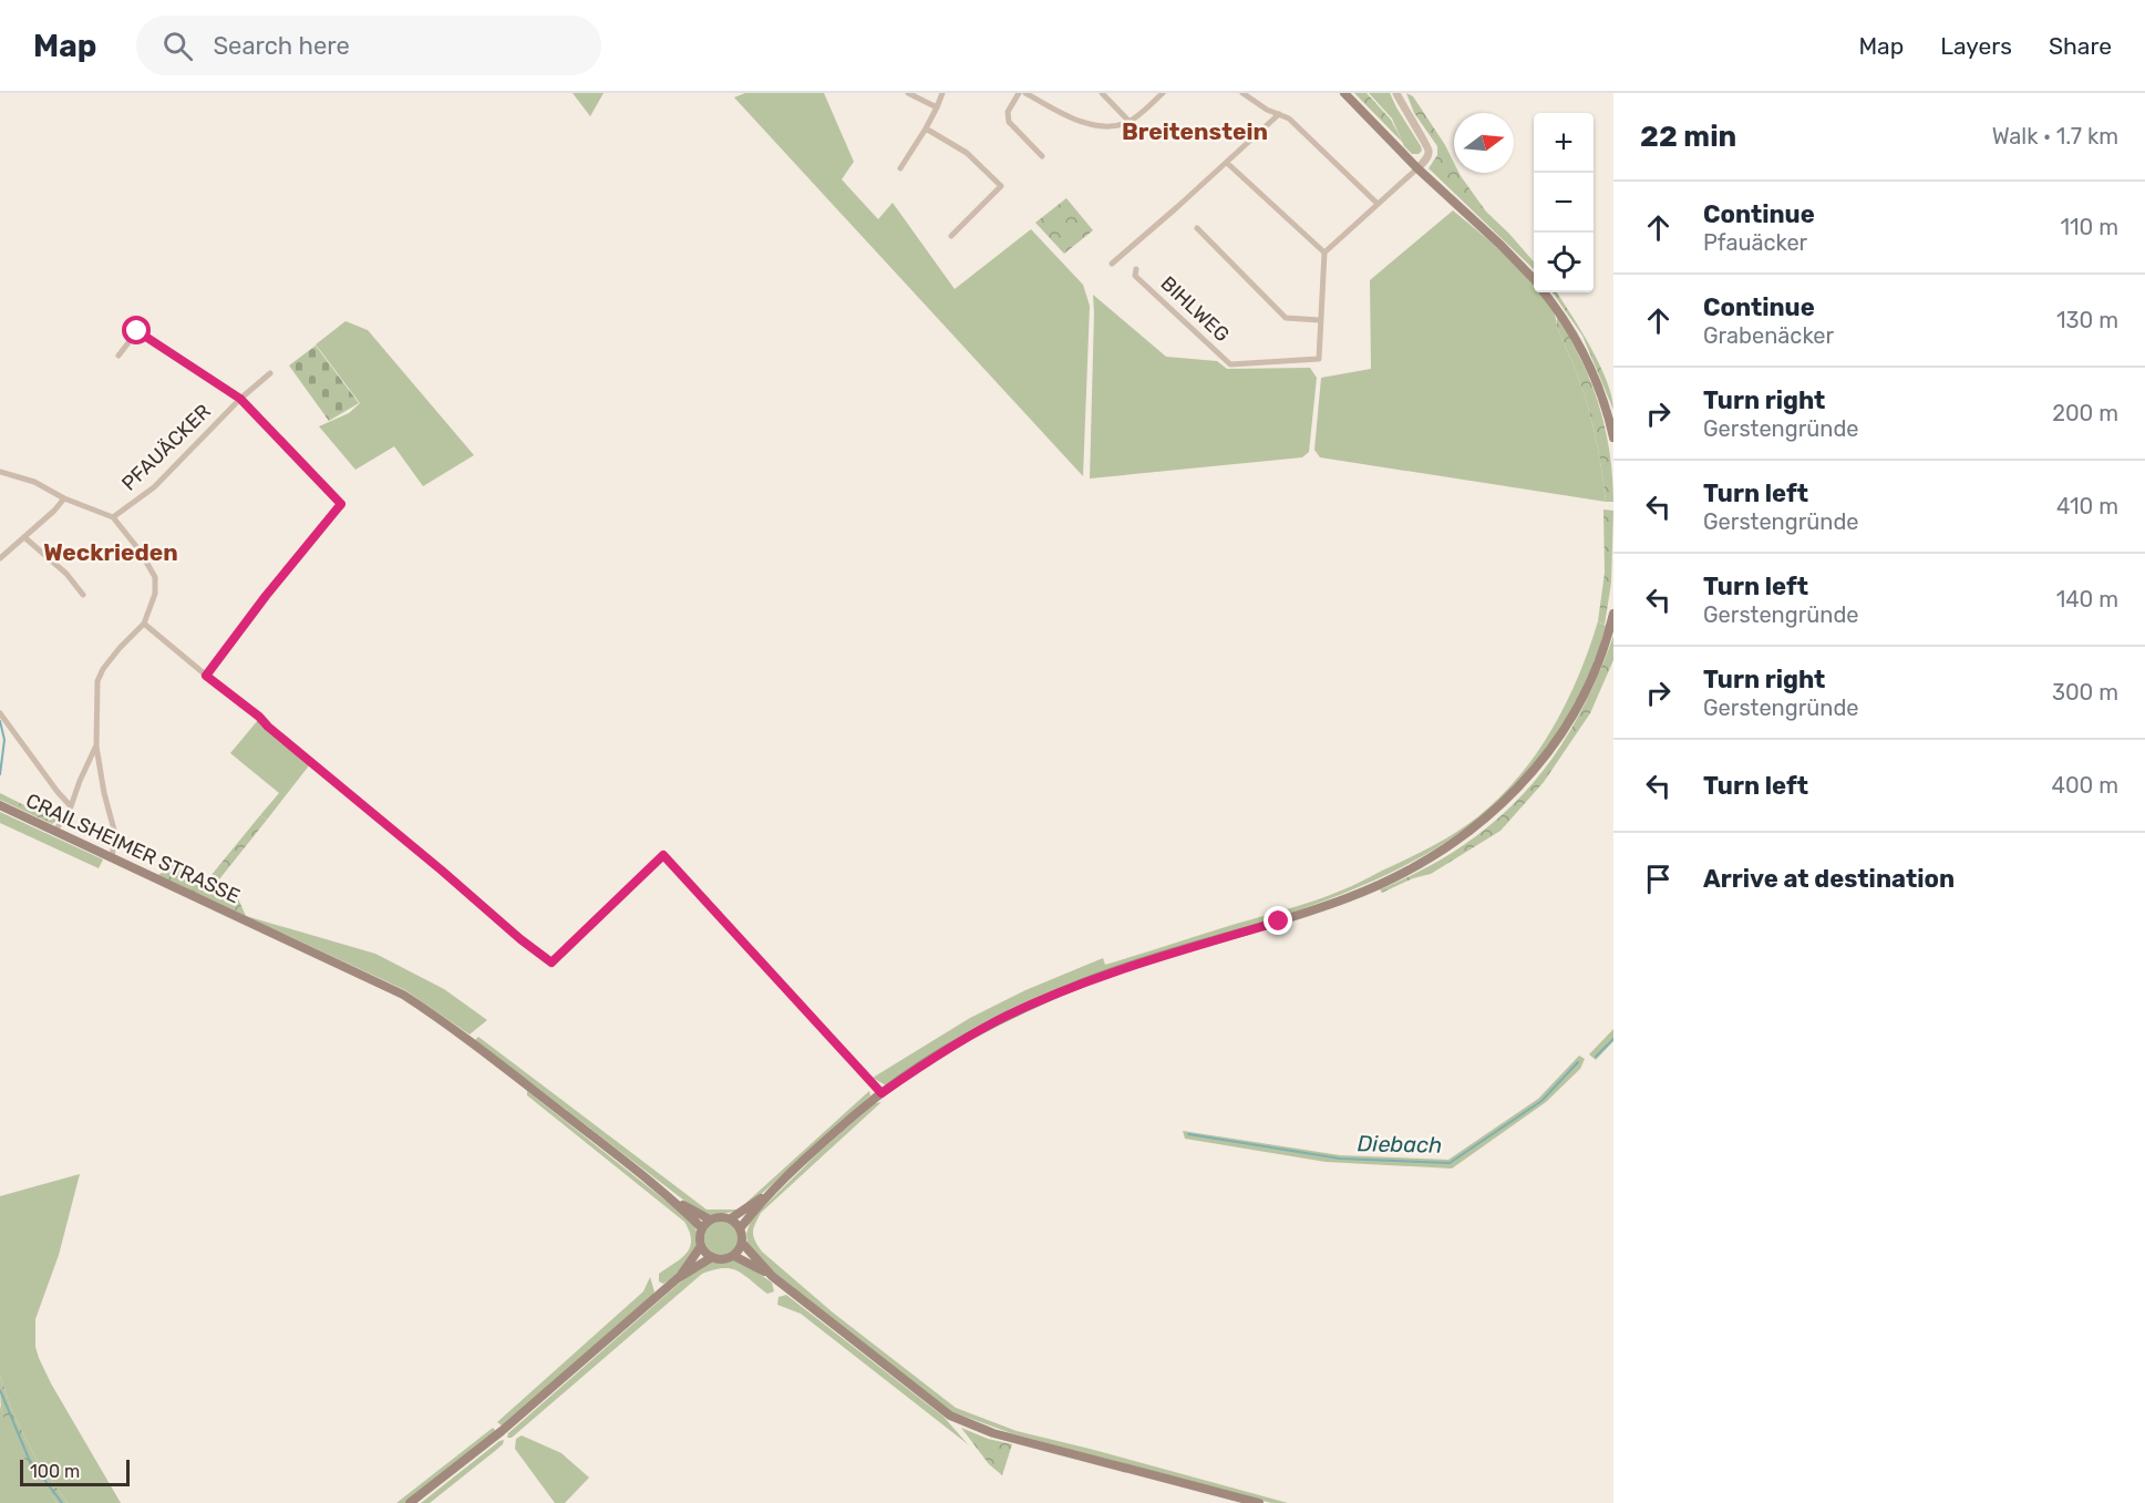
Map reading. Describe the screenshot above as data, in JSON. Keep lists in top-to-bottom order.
{
  "streets": {
    "main road": ["CRAILSHEIMER STRASSE"],
    "street": ["BIHLWEG", "PFAUÄCKER"]
  },
  "districts": ["Breitenstein", "Weckrieden"],
  "water": ["Diebach"],
  "scale_bar": "100 m",
  "north": "right",
  "page": {
    "header": "Map",
    "search": "Search here",
    "nav": ["Map", "Layers", "Share"],
    "heading": ["22 min", "Walk · 1.7 km"],
    "map_buttons": ["+", "−"],
    "list": [
      ["Continue", "Pfauäcker", "110 m"],
      ["Continue", "Grabenäcker", "130 m"],
      ["Turn right", "Gerstengründe", "200 m"],
      ["Turn left", "Gerstengründe", "410 m"],
      ["Turn left", "Gerstengründe", "140 m"],
      ["Turn right", "Gerstengründe", "300 m"],
      ["Turn left", "400 m"],
      "Arrive at destination"
    ],
    "scale": "100 m"
  }
}
